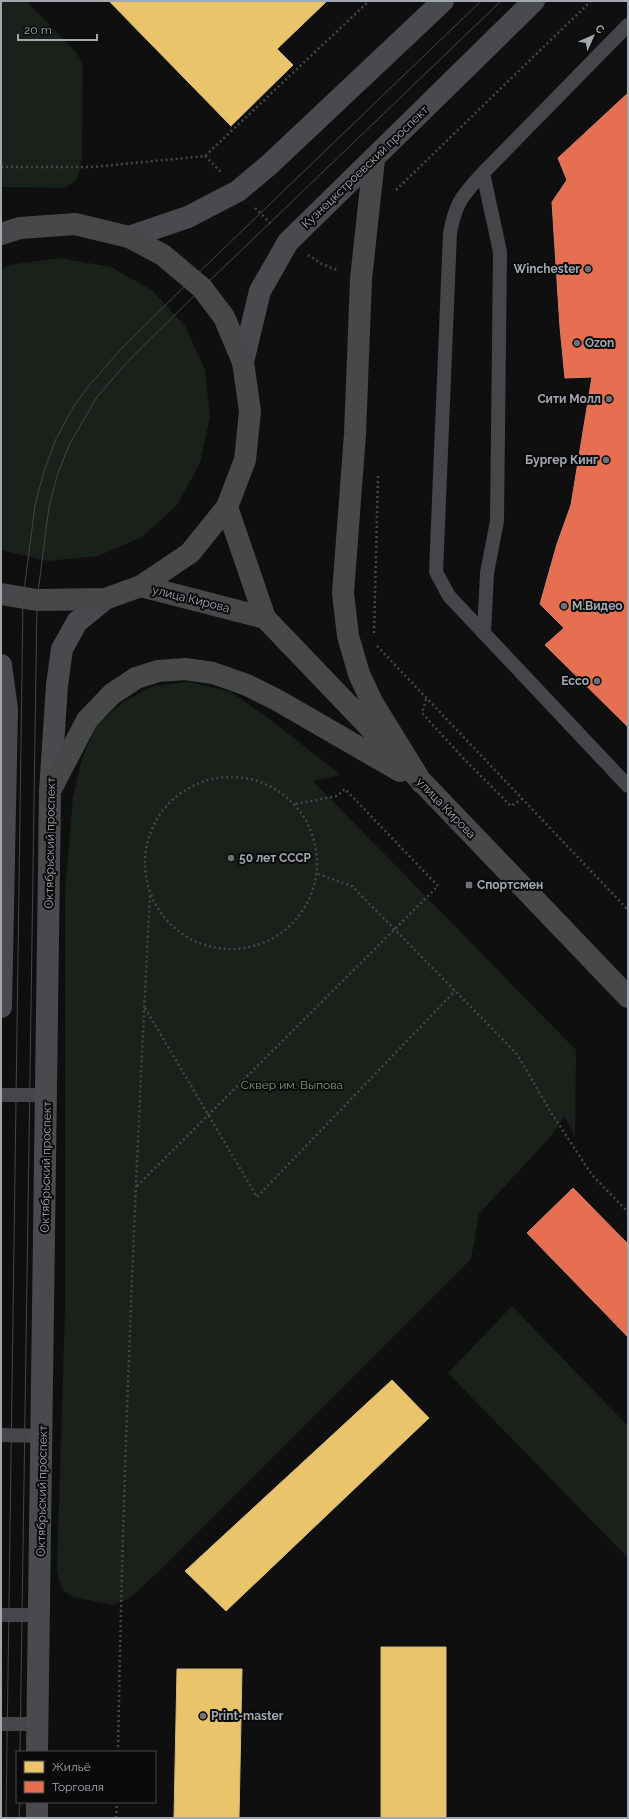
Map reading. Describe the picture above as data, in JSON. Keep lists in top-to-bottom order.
{
  "streets": {
    "main road": ["Кузнецкстроевский проспект", "улица Кирова", "Октябрьский проспект"]
  },
  "parks": ["Сквер им. Выпова"],
  "places": {
    "other": [
      "Winchester",
      "Ozon",
      "Сити Молл",
      "Бургер Кинг",
      "М.Видео",
      "Ecco",
      "50 лет СССР",
      "Print-master"
    ],
    "transit": ["Спортсмен"]
  },
  "legend": ["Жильё", "Торговля"],
  "scale_bar": "20 m",
  "north": "top right"
}
